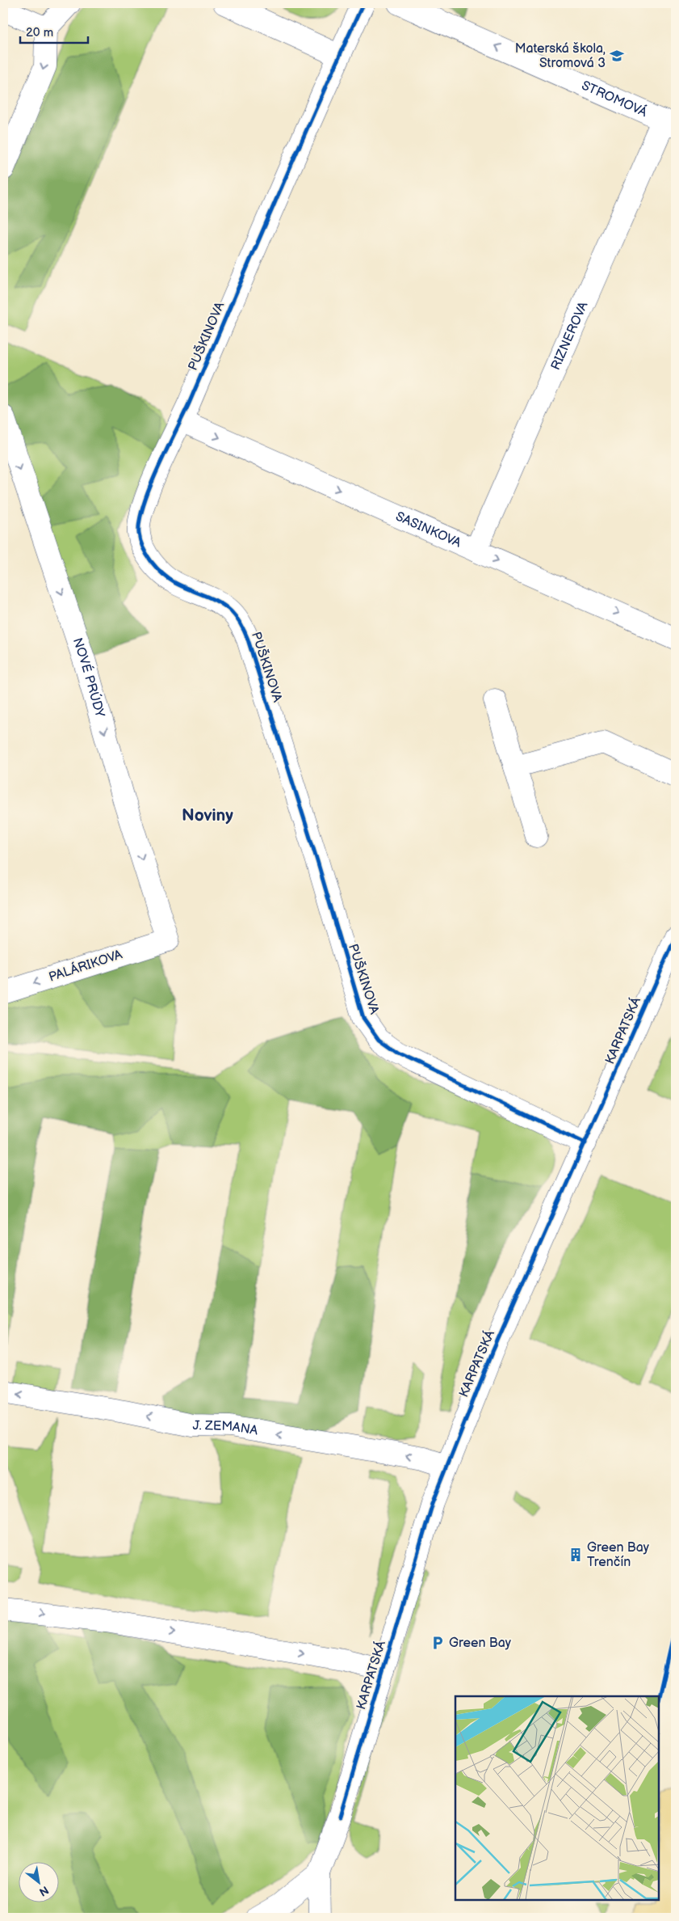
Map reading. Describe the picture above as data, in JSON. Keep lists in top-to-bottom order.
{
  "streets": {
    "street": [
      "STROMOVÁ",
      "RIZNEROVA",
      "PUŠKINOVA",
      "SASINKOVA",
      "NOVÉ PRÚDY",
      "PALÁRIKOVA",
      "KARPATSKÁ",
      "J. ZEMANA"
    ]
  },
  "crossings": [
    ["STROMOVÁ", "RIZNEROVA"],
    ["RIZNEROVA", "SASINKOVA"],
    ["PUŠKINOVA", "SASINKOVA"],
    ["PUŠKINOVA", "KARPATSKÁ"],
    ["NOVÉ PRÚDY", "PALÁRIKOVA"],
    ["KARPATSKÁ", "J. ZEMANA"]
  ],
  "one_way": [
    "STROMOVÁ",
    "SASINKOVA",
    "NOVÉ PRÚDY",
    "PALÁRIKOVA",
    "J. ZEMANA"
  ],
  "districts": ["Noviny"],
  "places": {
    "school or university": ["Materská škola, Stromová 3"],
    "building": ["Green Bay Trenčín"],
    "parking": ["Green Bay"]
  },
  "scale_bar": "20 m",
  "north": "bottom right"
}
